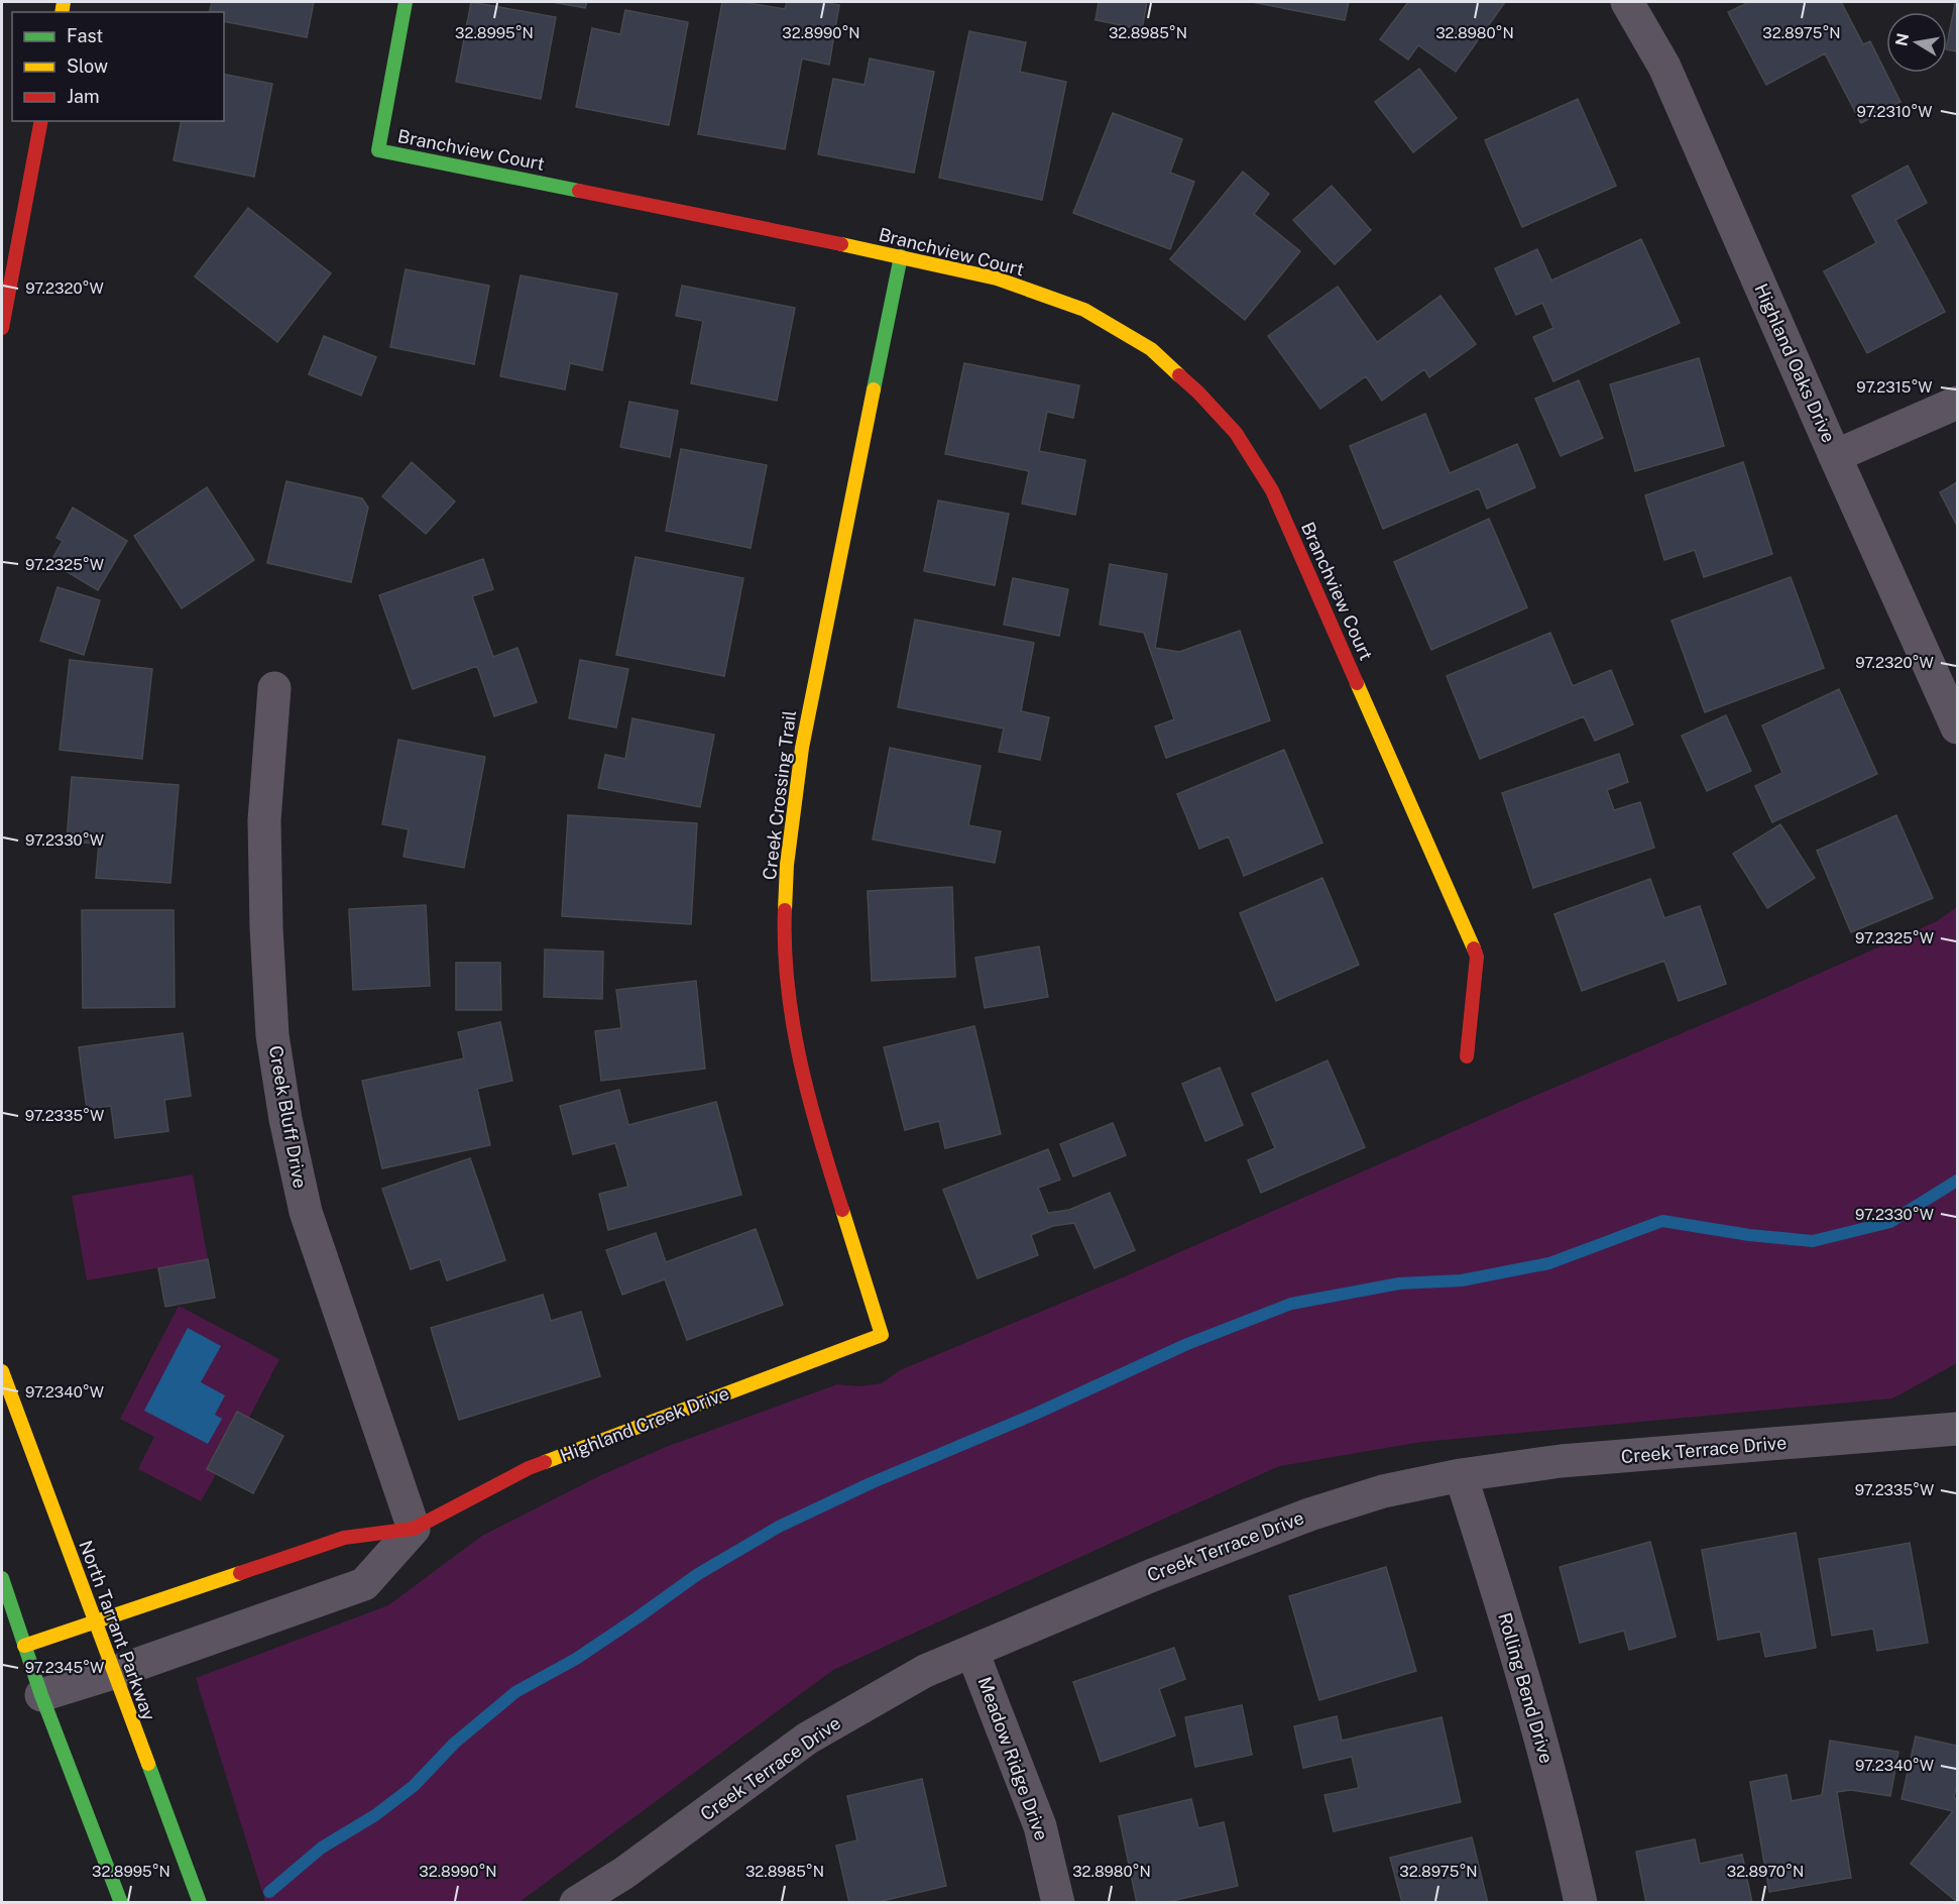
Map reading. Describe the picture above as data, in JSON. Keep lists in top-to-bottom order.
{
  "streets": {
    "street": [
      "Branchview Court",
      "Highland Oaks Drive",
      "Creek Crossing Trail",
      "Creek Bluff Drive",
      "Highland Creek Drive",
      "Creek Terrace Drive",
      "North Tarrant Parkway",
      "Rolling Bend Drive",
      "Meadow Ridge Drive"
    ]
  },
  "crossings": [
    ["Branchview Court", "Creek Crossing Trail"],
    ["Creek Crossing Trail", "Highland Creek Drive"],
    ["Creek Bluff Drive", "Highland Creek Drive"],
    ["Highland Creek Drive", "North Tarrant Parkway"],
    ["Creek Terrace Drive", "Rolling Bend Drive"],
    ["Creek Terrace Drive", "Meadow Ridge Drive"]
  ],
  "legend": ["Fast", "Slow", "Jam"],
  "north": "left",
  "coordinates": [
    "32.8995°N",
    "32.8990°N",
    "32.8985°N",
    "32.8980°N",
    "32.8975°N",
    "97.2310°W",
    "97.2320°W",
    "97.2315°W",
    "97.2325°W",
    "97.2330°W",
    "97.2335°W",
    "97.2340°W",
    "97.2345°W",
    "32.8970°N"
  ]
}
